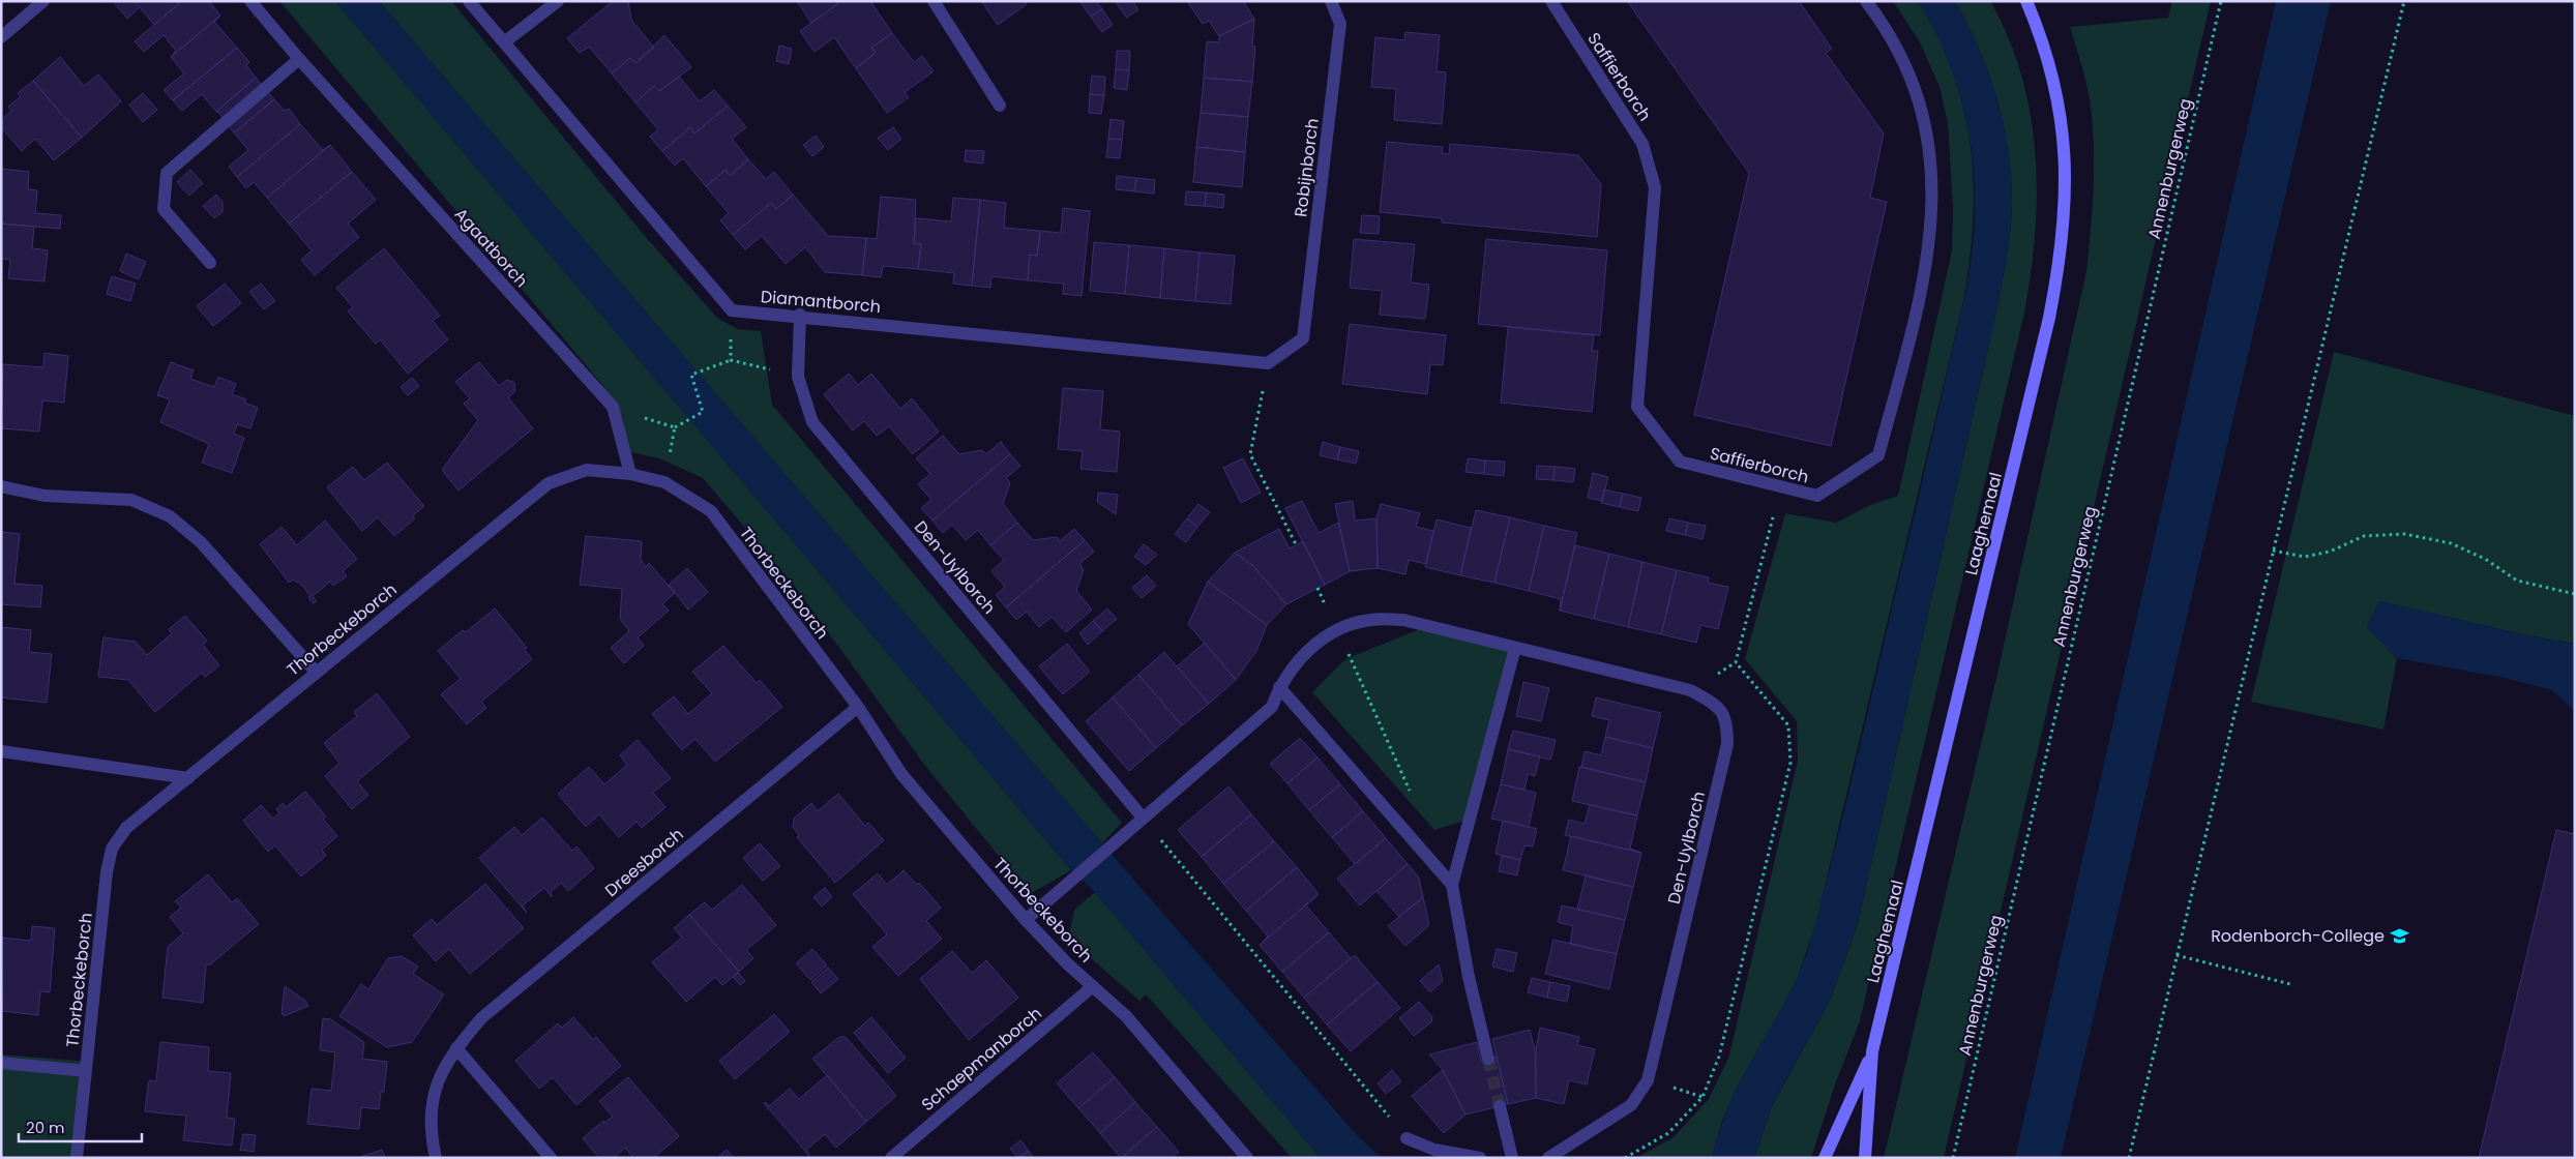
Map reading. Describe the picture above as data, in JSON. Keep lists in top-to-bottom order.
{
  "streets": {
    "main road": ["Laaghemaal"],
    "street": [
      "Saffierborch",
      "Robijnborch",
      "Agaatborch",
      "Diamantborch",
      "Den-Uylborch",
      "Thorbeckeborch",
      "Dreesborch",
      "Schaepmanborch"
    ],
    "path": ["Annenburgerweg"]
  },
  "crossings": [
    ["Robijnborch", "Diamantborch"],
    ["Agaatborch", "Thorbeckeborch"],
    ["Diamantborch", "Den-Uylborch"],
    ["Den-Uylborch", "Thorbeckeborch"],
    ["Thorbeckeborch", "Dreesborch"],
    ["Thorbeckeborch", "Schaepmanborch"]
  ],
  "places": {
    "school or university": ["Rodenborch-College"]
  },
  "scale_bar": "20 m"
}
